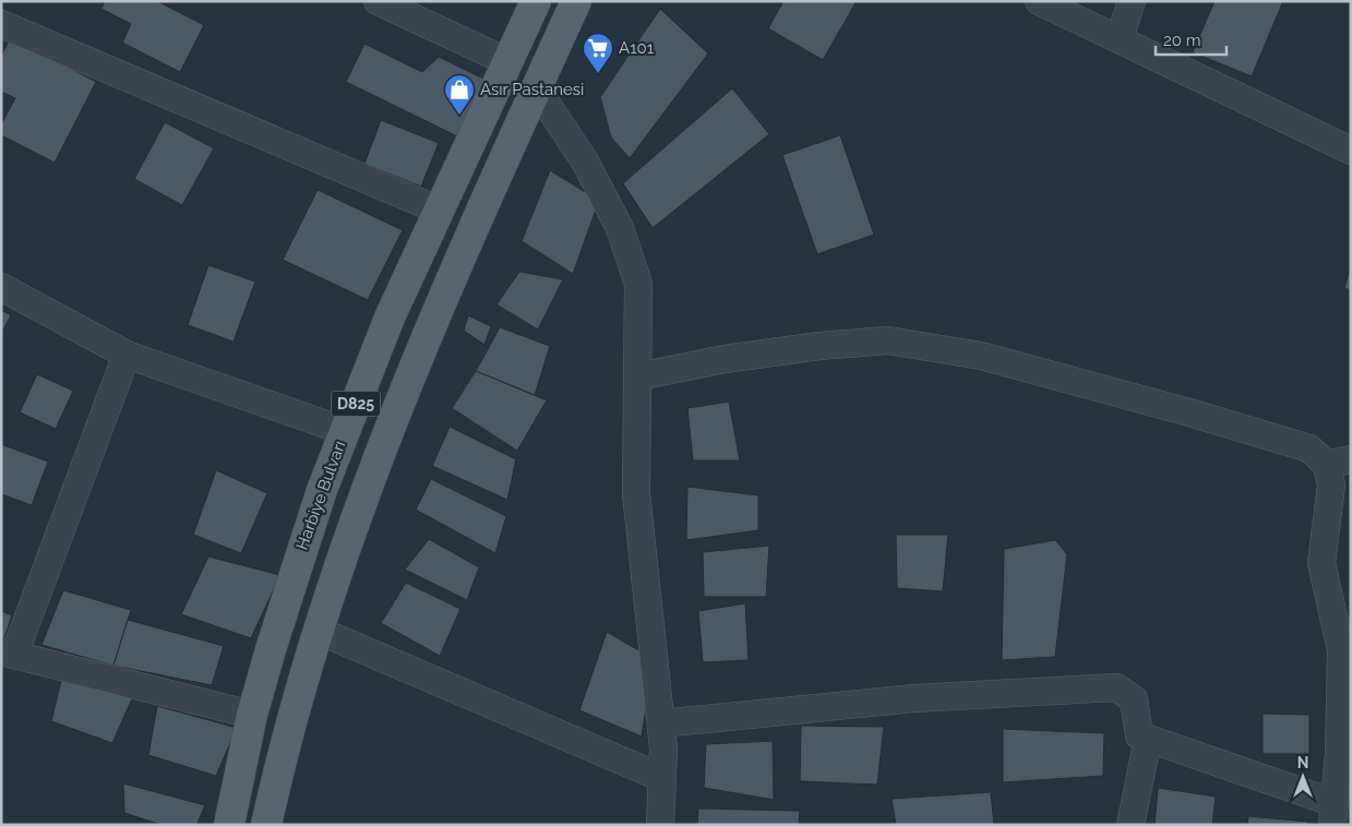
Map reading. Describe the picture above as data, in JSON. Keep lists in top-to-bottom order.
{
  "streets": {
    "main road": ["D825", "Harbiye Bulvarı"]
  },
  "places": {
    "supermarket": ["A101"],
    "shop": ["Asır Pastanesi"]
  },
  "scale_bar": "20 m",
  "north": "top"
}
